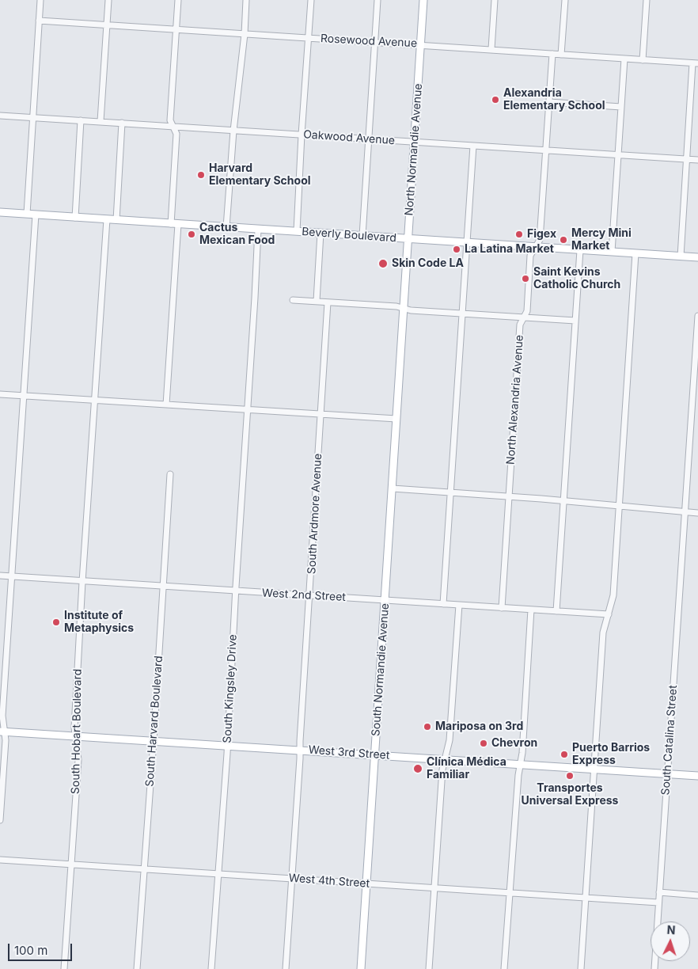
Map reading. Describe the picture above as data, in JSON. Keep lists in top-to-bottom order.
{
  "streets": {
    "main road": [
      "North Normandie Avenue",
      "Beverly Boulevard",
      "South Normandie Avenue",
      "West 3rd Street"
    ],
    "street": [
      "Rosewood Avenue",
      "Oakwood Avenue",
      "North Alexandria Avenue",
      "South Ardmore Avenue",
      "West 2nd Street",
      "South Kingsley Drive",
      "South Harvard Boulevard",
      "South Hobart Boulevard",
      "South Catalina Street",
      "West 4th Street"
    ]
  },
  "crossings": [
    ["Rosewood Avenue", "North Normandie Avenue"],
    ["Rosewood Avenue", "North Alexandria Avenue"],
    ["Oakwood Avenue", "North Normandie Avenue"],
    ["Oakwood Avenue", "North Alexandria Avenue"],
    ["North Normandie Avenue", "Beverly Boulevard"],
    ["North Normandie Avenue", "South Normandie Avenue"],
    ["Beverly Boulevard", "North Alexandria Avenue"],
    ["Beverly Boulevard", "South Kingsley Drive"],
    ["Beverly Boulevard", "South Hobart Boulevard"],
    ["North Alexandria Avenue", "West 2nd Street"],
    ["South Ardmore Avenue", "West 2nd Street"],
    ["South Ardmore Avenue", "West 3rd Street"],
    ["South Ardmore Avenue", "West 4th Street"],
    ["West 2nd Street", "South Normandie Avenue"],
    ["West 2nd Street", "South Kingsley Drive"],
    ["West 2nd Street", "South Harvard Boulevard"],
    ["West 2nd Street", "South Hobart Boulevard"],
    ["South Normandie Avenue", "West 3rd Street"],
    ["South Normandie Avenue", "West 4th Street"],
    ["South Kingsley Drive", "West 3rd Street"],
    ["South Kingsley Drive", "West 4th Street"],
    ["South Harvard Boulevard", "West 3rd Street"],
    ["South Harvard Boulevard", "West 4th Street"],
    ["South Hobart Boulevard", "West 3rd Street"],
    ["South Hobart Boulevard", "West 4th Street"],
    ["South Catalina Street", "West 3rd Street"],
    ["South Catalina Street", "West 4th Street"]
  ],
  "places": [
    "Alexandria Elementary School",
    "Harvard Elementary School",
    "Cactus Mexican Food",
    "Figex",
    "Mercy Mini Market",
    "La Latina Market",
    "Skin Code LA",
    "Saint Kevins Catholic Church",
    "Institute of Metaphysics",
    "Mariposa on 3rd",
    "Chevron",
    "Puerto Barrios Express",
    "Clínica Médica Familiar",
    "Transportes Universal Express"
  ],
  "scale_bar": "100 m",
  "north": "top"
}
